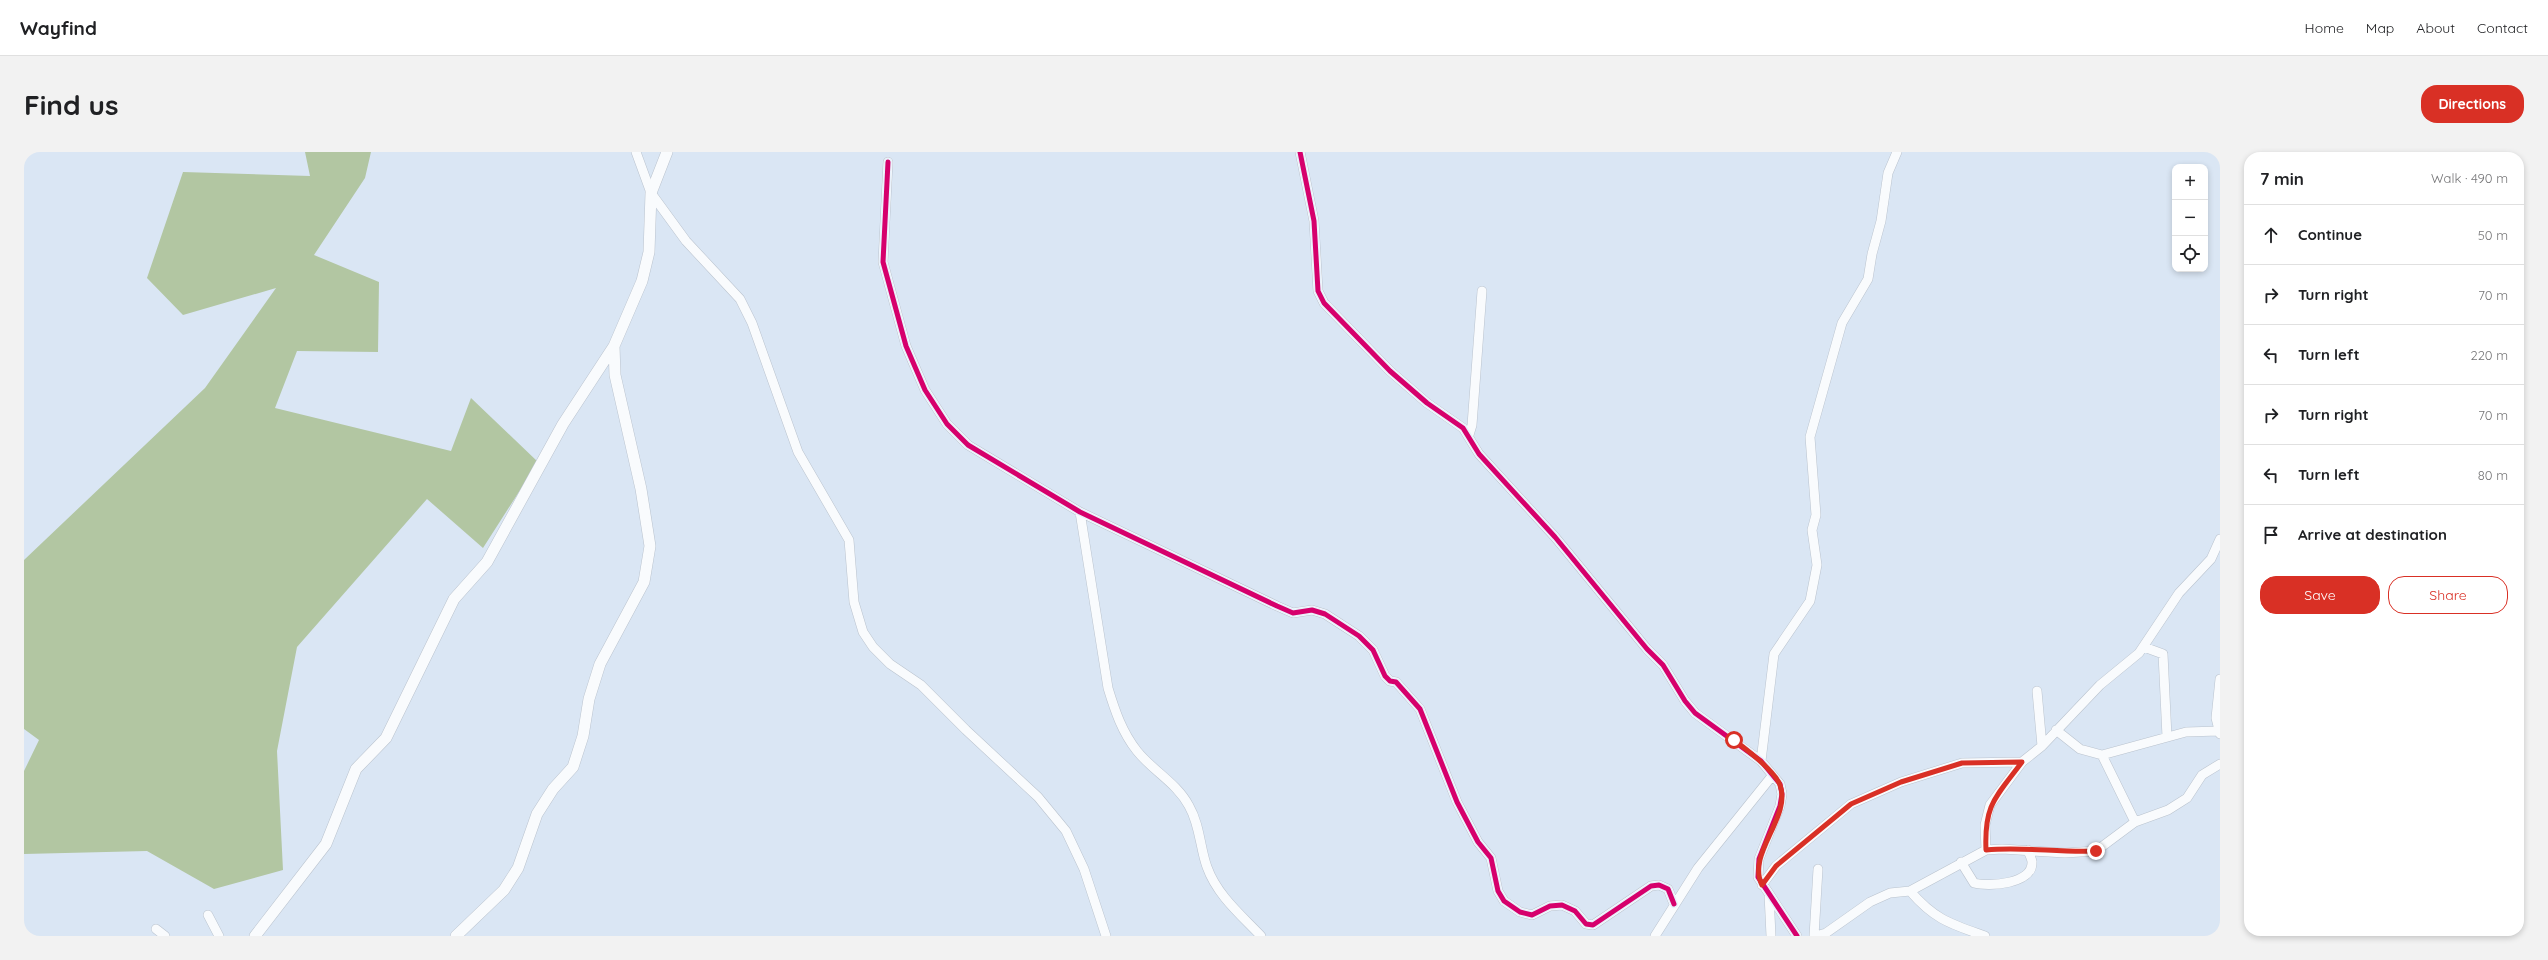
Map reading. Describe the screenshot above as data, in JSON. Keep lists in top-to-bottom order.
{
  "page": {
    "header": "Wayfind",
    "nav": [
      "Home",
      "Map",
      "About",
      "Contact"
    ],
    "buttons": [
      "Directions",
      ["Save", "Share"]
    ],
    "title": "Find us",
    "heading": ["7 min", "Walk · 490 m"],
    "map_buttons": ["+", "−"],
    "list": [
      ["Continue", "50 m"],
      ["Turn right", "70 m"],
      ["Turn left", "220 m"],
      ["Turn right", "70 m"],
      ["Turn left", "80 m"],
      "Arrive at destination"
    ]
  }
}
